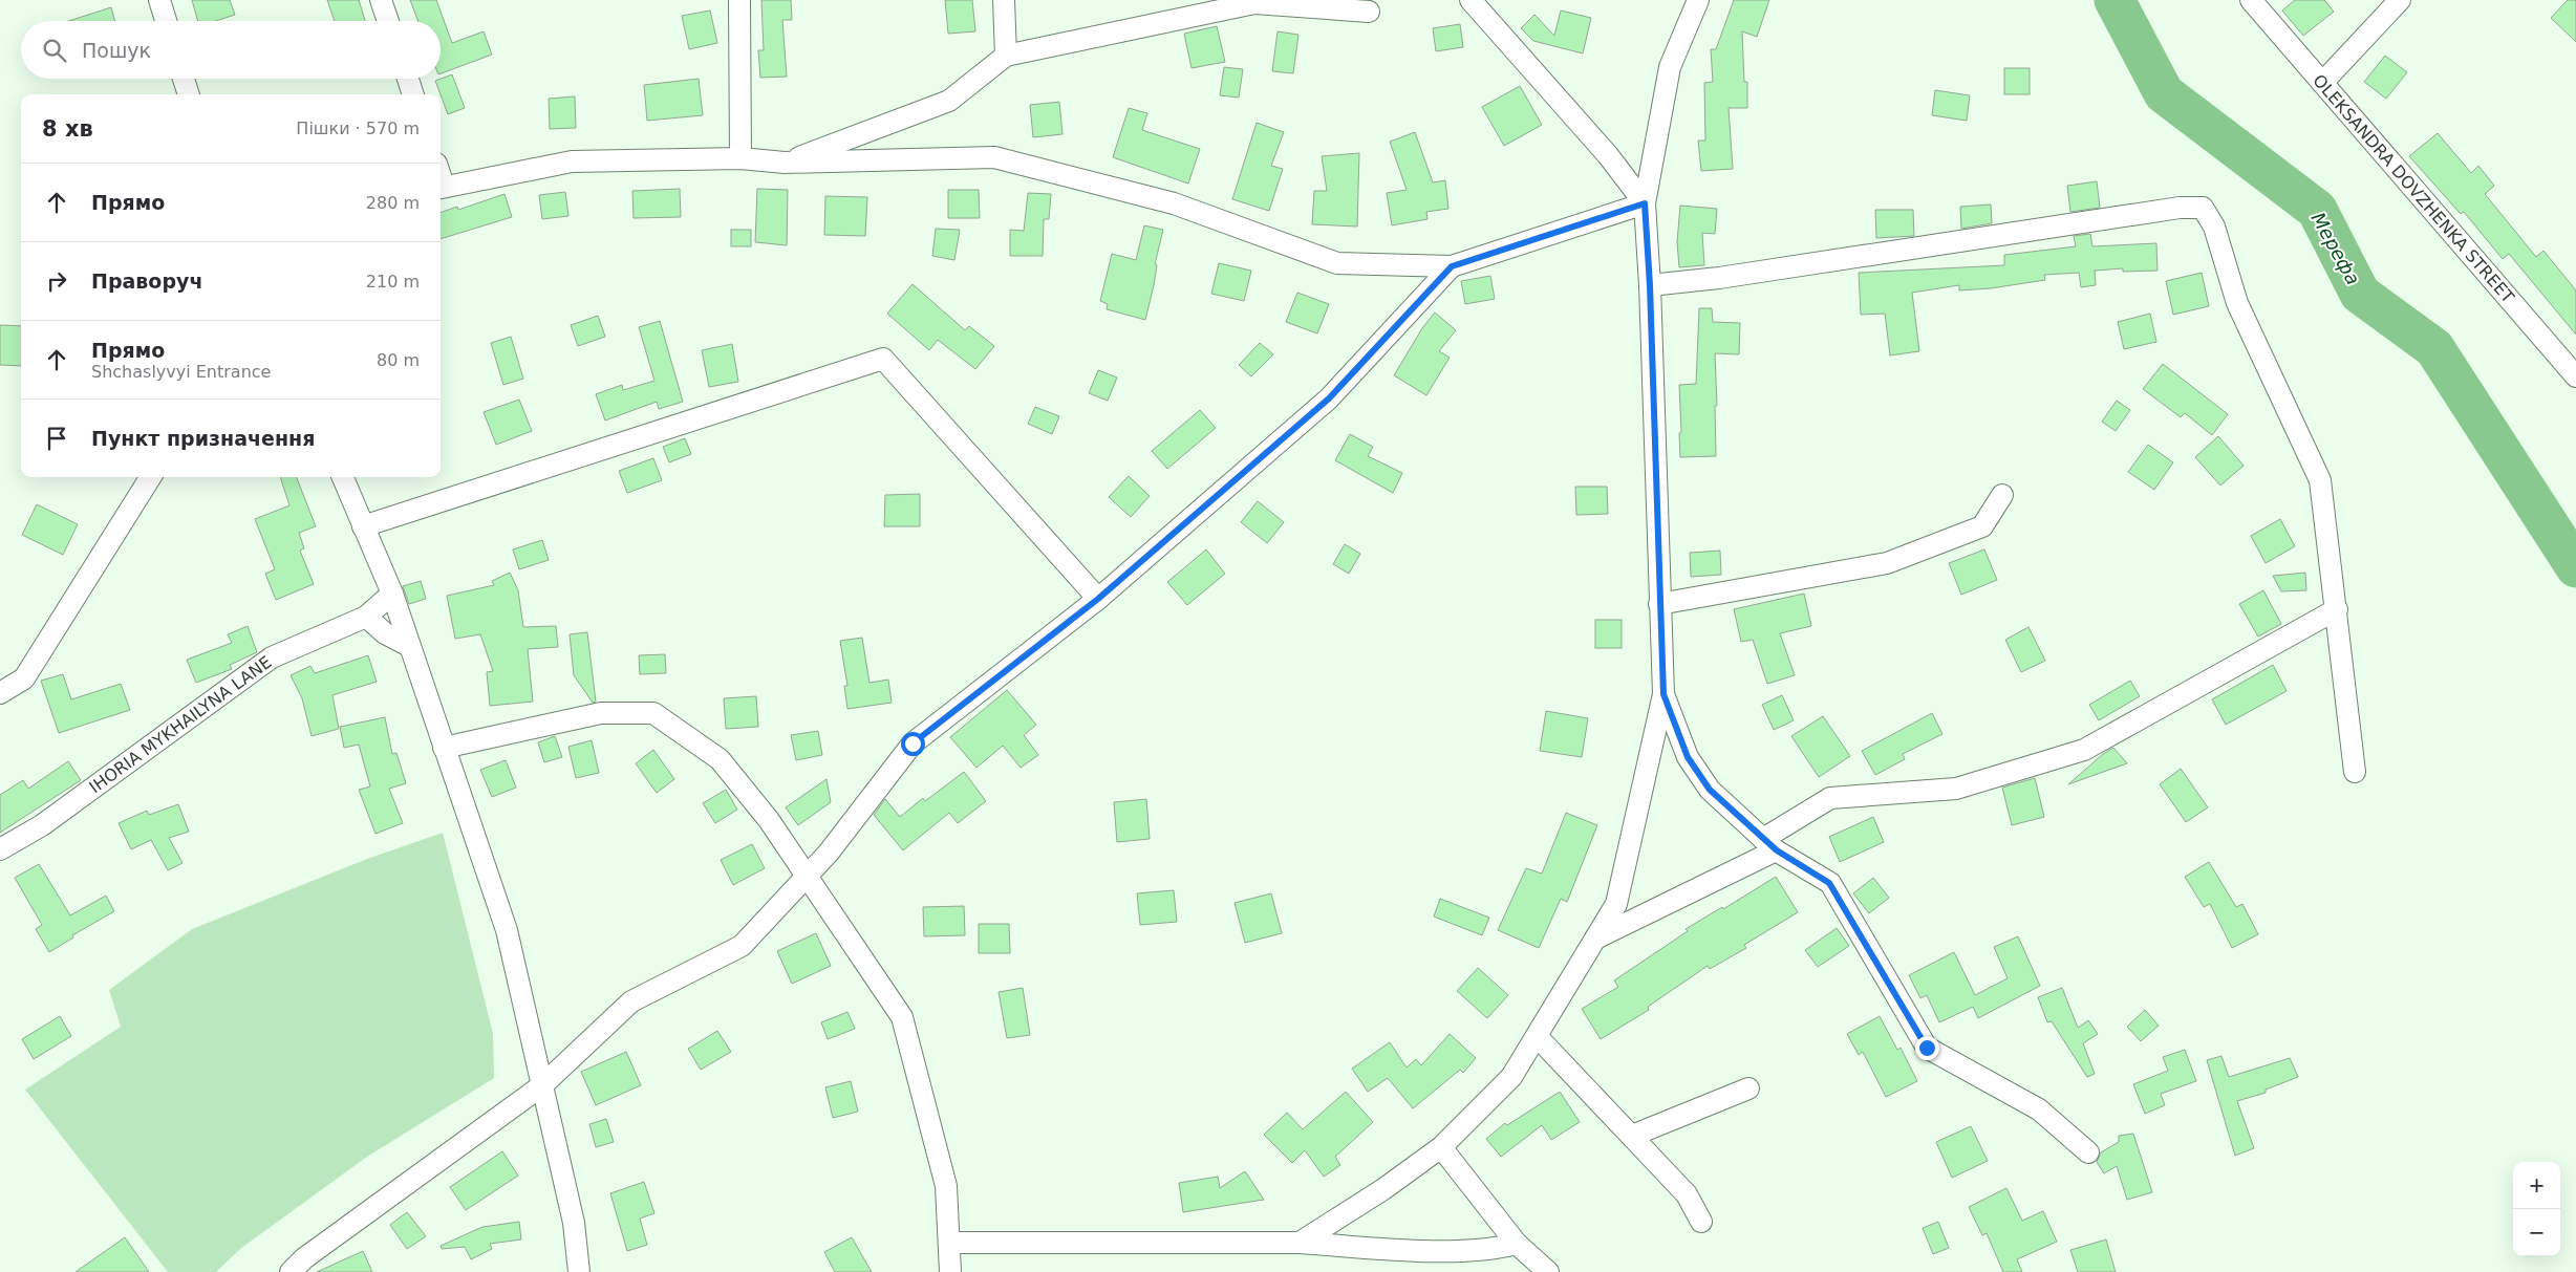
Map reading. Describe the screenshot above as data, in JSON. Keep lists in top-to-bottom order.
{
  "streets": {
    "street": ["OLEKSANDRA DOVZHENKA STREET", "IHORIA MYKHAILYNA LANE"]
  },
  "water": ["Мерефа"],
  "page": {
    "search": "Пошук",
    "heading": ["8 хв", "Пішки · 570 m"],
    "list": [
      ["Прямо", "280 m"],
      ["Праворуч", "210 m"],
      ["Прямо", "Shchaslyvyi Entrance", "80 m"],
      "Пункт призначення"
    ],
    "map_buttons": ["+", "−"]
  }
}
